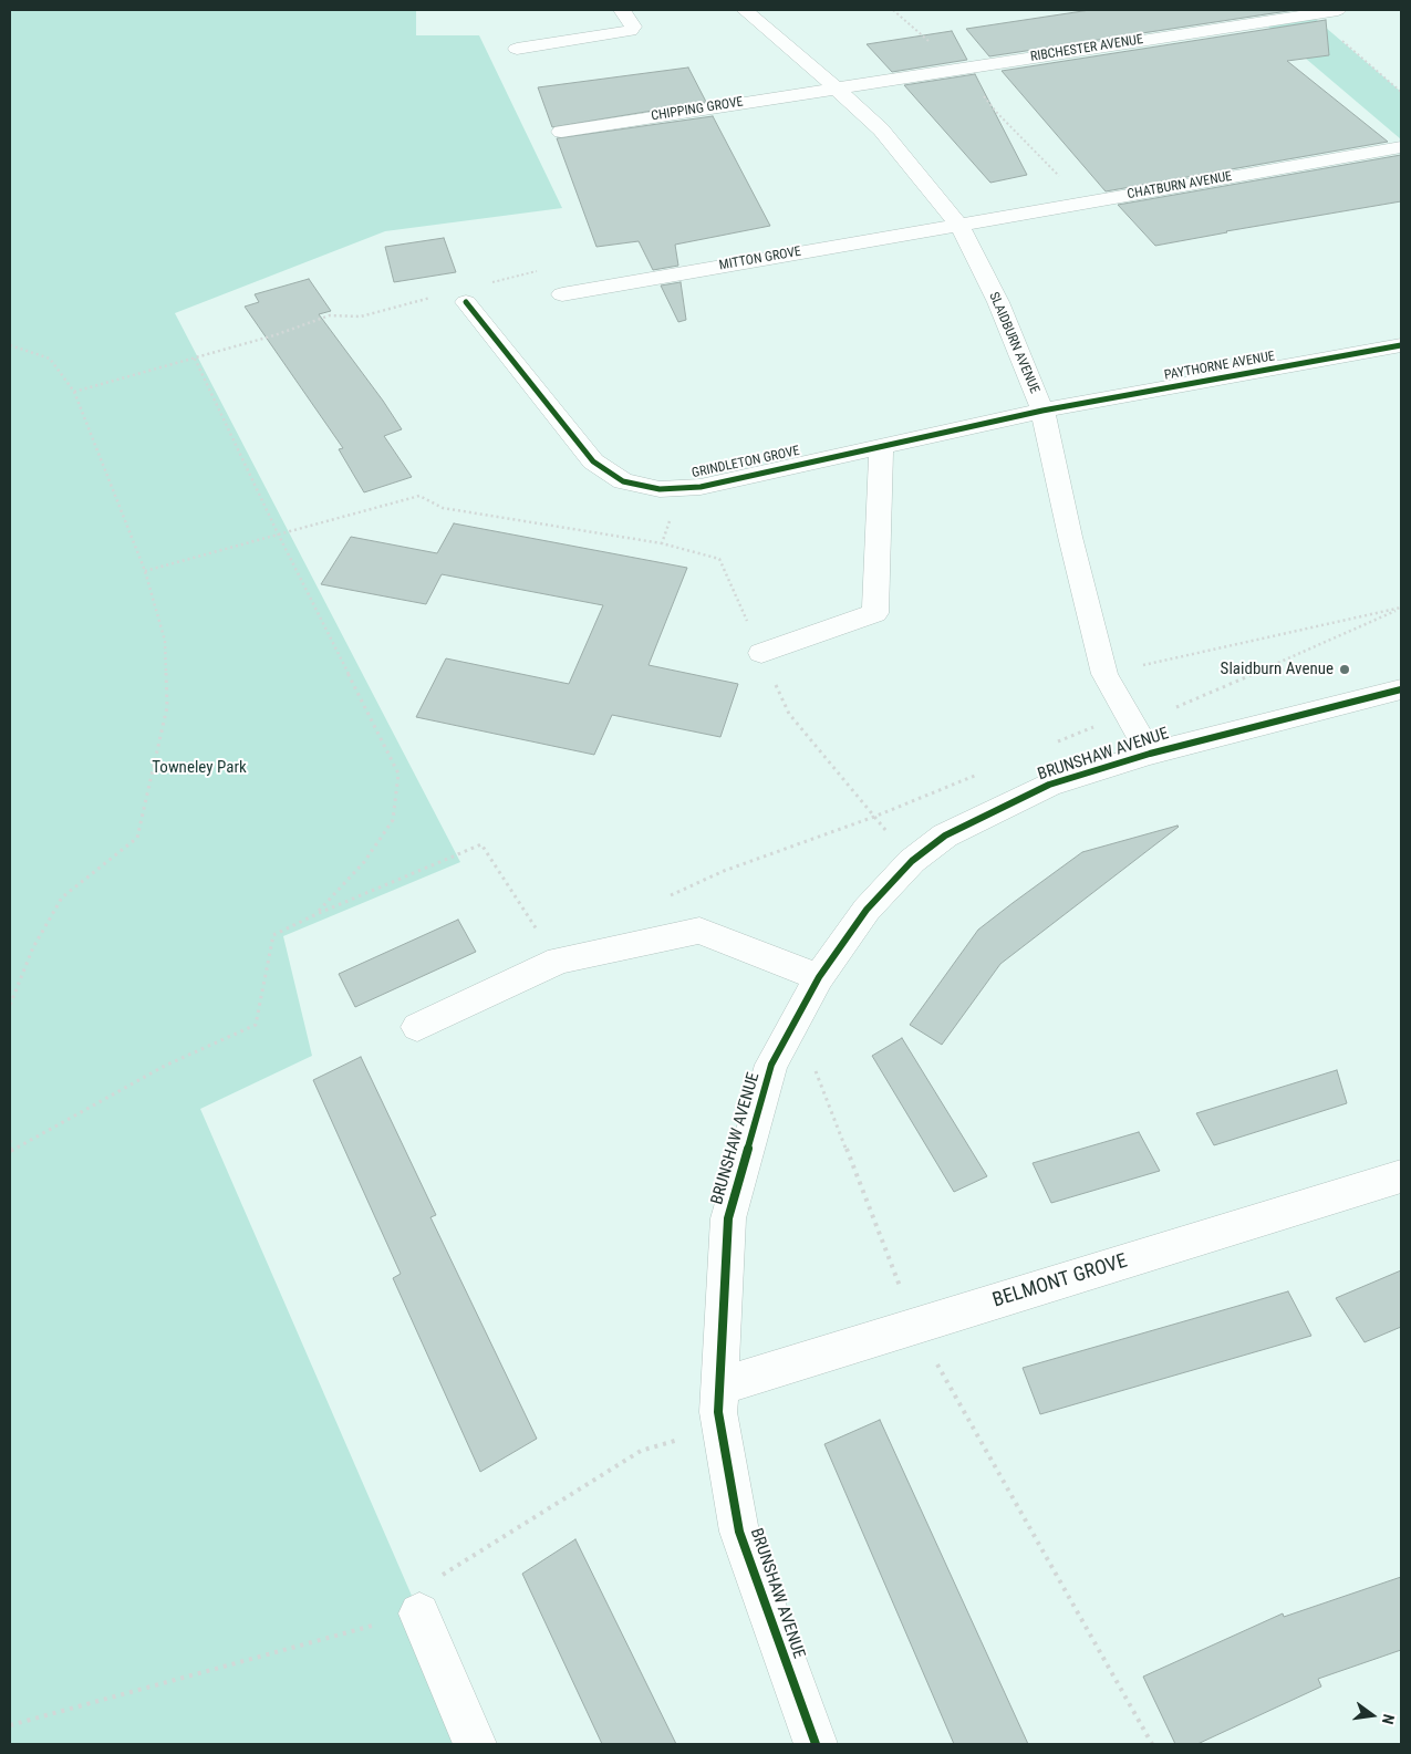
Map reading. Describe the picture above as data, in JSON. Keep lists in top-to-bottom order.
{
  "streets": {
    "street": [
      "RIBCHESTER AVENUE",
      "CHIPPING GROVE",
      "CHATBURN AVENUE",
      "MITTON GROVE",
      "SLAIDBURN AVENUE",
      "PAYTHORNE AVENUE",
      "GRINDLETON GROVE",
      "BRUNSHAW AVENUE",
      "BELMONT GROVE"
    ]
  },
  "crossings": [
    ["RIBCHESTER AVENUE", "CHIPPING GROVE"],
    ["RIBCHESTER AVENUE", "SLAIDBURN AVENUE"],
    ["CHIPPING GROVE", "SLAIDBURN AVENUE"],
    ["CHATBURN AVENUE", "MITTON GROVE"],
    ["CHATBURN AVENUE", "SLAIDBURN AVENUE"],
    ["MITTON GROVE", "SLAIDBURN AVENUE"],
    ["SLAIDBURN AVENUE", "PAYTHORNE AVENUE"],
    ["SLAIDBURN AVENUE", "GRINDLETON GROVE"],
    ["SLAIDBURN AVENUE", "BRUNSHAW AVENUE"],
    ["PAYTHORNE AVENUE", "GRINDLETON GROVE"],
    ["BRUNSHAW AVENUE", "BELMONT GROVE"]
  ],
  "parks": ["Towneley Park"],
  "places": ["Slaidburn Avenue"],
  "north": "right"
}
